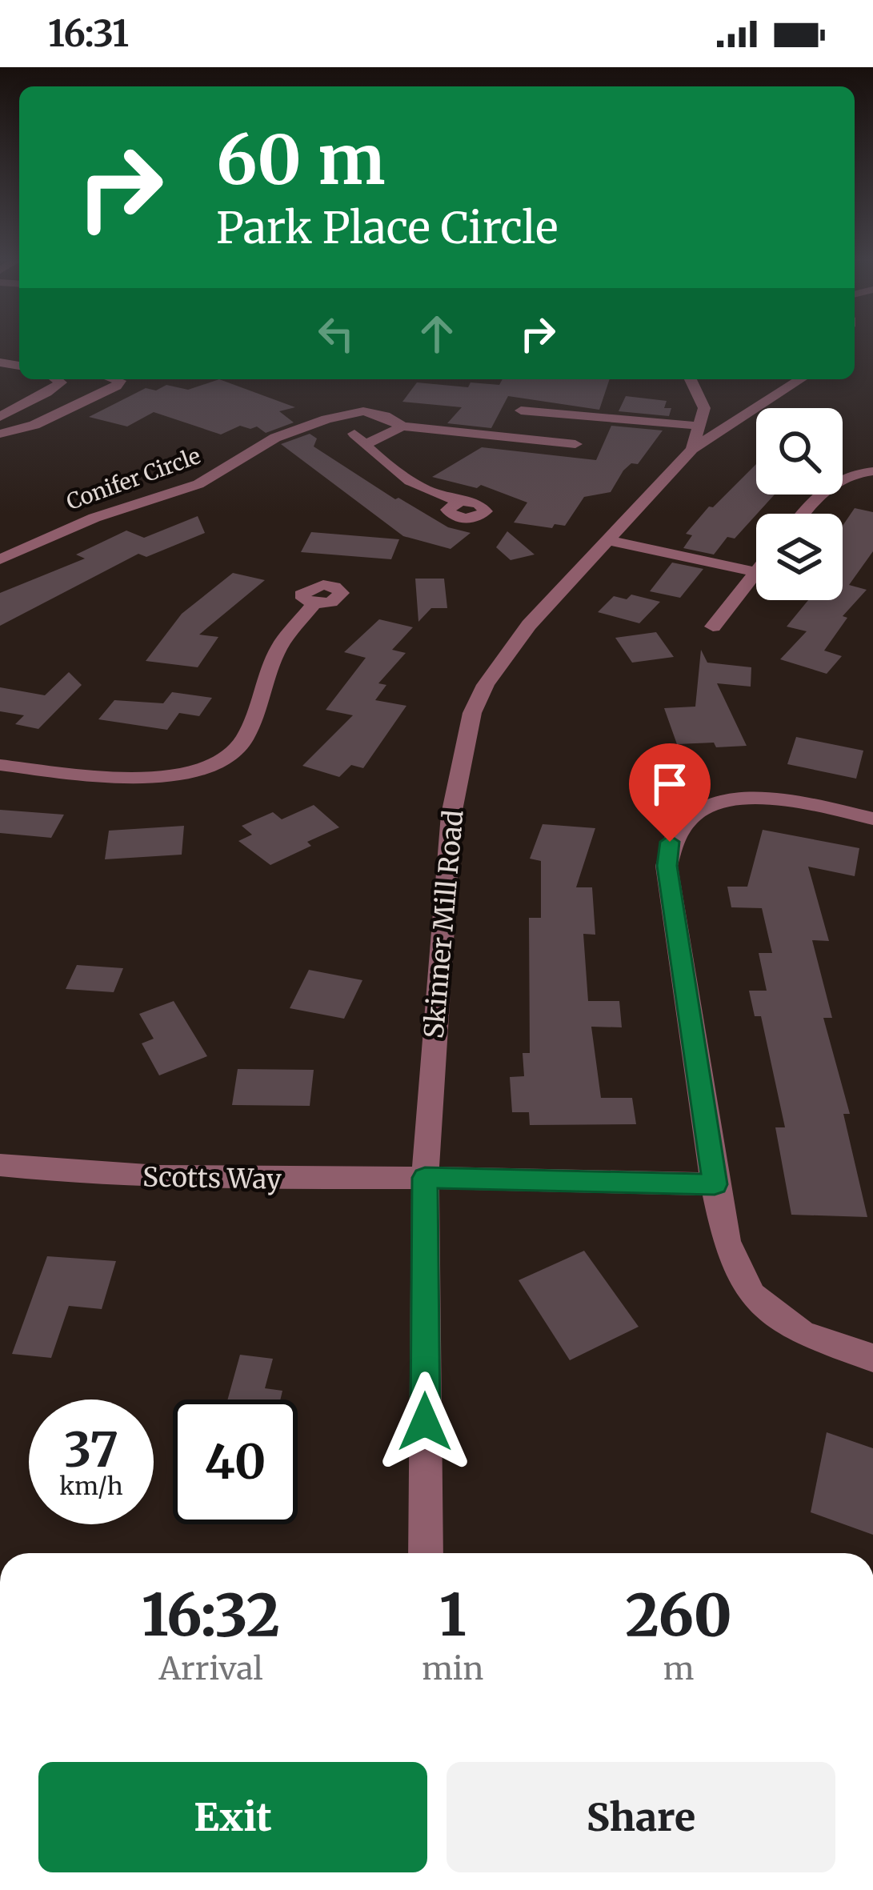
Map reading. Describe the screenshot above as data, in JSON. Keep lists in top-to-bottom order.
{
  "streets": {
    "street": ["Conifer Circle", "Skinner Mill Road", "Scotts Way"]
  },
  "crossings": [
    ["Skinner Mill Road", "Scotts Way"]
  ],
  "page": {
    "status": "16:31",
    "turn": ["60 m", "Park Place Circle"],
    "speed": "37 km/h",
    "limit": "40",
    "eta": [
      "16:32",
      "Arrival",
      "1",
      "min",
      "260",
      "m"
    ],
    "buttons": ["Exit", "Share"]
  }
}
